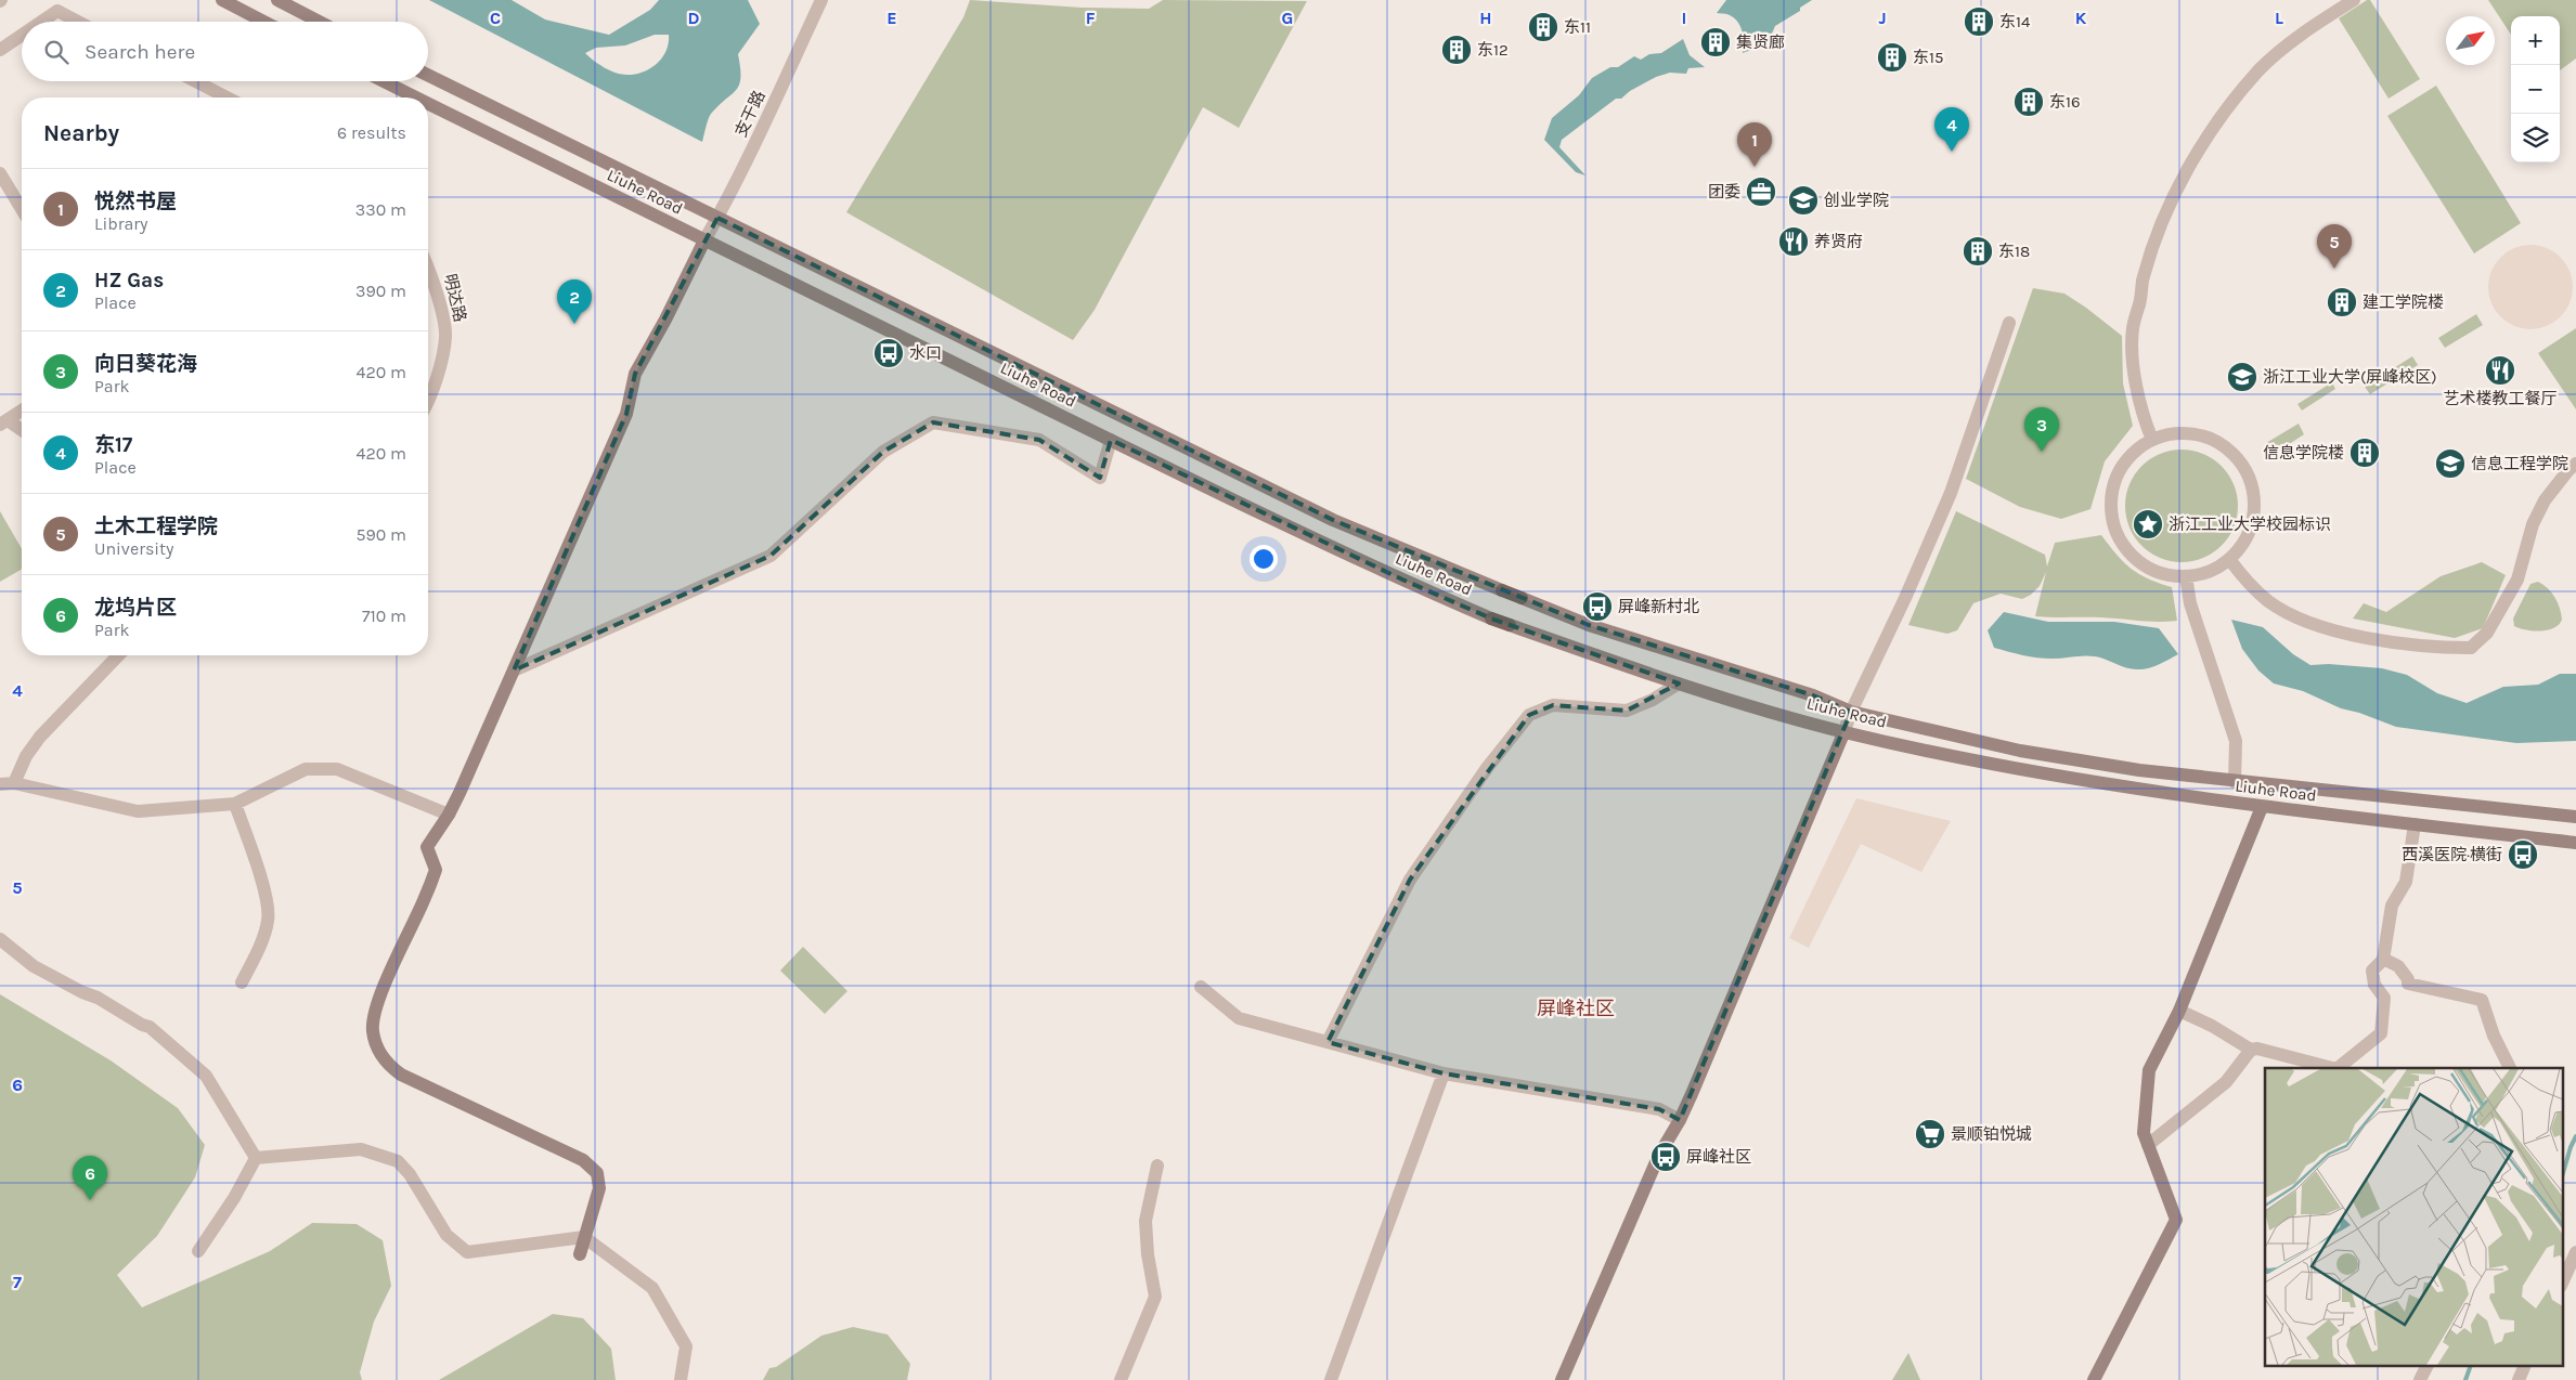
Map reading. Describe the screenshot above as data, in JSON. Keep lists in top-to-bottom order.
{
  "streets": {
    "main road": ["Liuhe Road"],
    "street": ["支干路", "明达路"]
  },
  "crossings": [
    ["支干路", "Liuhe Road"]
  ],
  "districts": ["屏峰社区"],
  "places": {
    "building": [
      "东14",
      "东11",
      "集贤廊",
      "东12",
      "东15",
      "东16",
      "东18",
      "建工学院楼",
      "信息学院楼"
    ],
    "office": ["团委"],
    "school or university": ["创业学院", "浙江工业大学(屏峰校区)", "信息工程学院"],
    "restaurant": ["养贤府", "艺术楼教工餐厅"],
    "bus stop": [
      "水口",
      "屏峰新村北",
      "西溪医院·横街",
      "屏峰社区"
    ],
    "place": ["浙江工业大学校园标识"],
    "supermarket": ["景顺铂悦城"]
  },
  "north": "top right",
  "page": {
    "map_buttons": ["+", "−"],
    "search": "Search here",
    "heading": ["Nearby", "6 results"],
    "pins": [
      "4",
      "1",
      "5",
      "2",
      "3",
      "6"
    ],
    "list": [
      {
        "mark": "1",
        "name": "悦然书屋",
        "note": "Library",
        "value": "330 m"
      },
      {
        "mark": "2",
        "name": "HZ Gas",
        "note": "Place",
        "value": "390 m"
      },
      {
        "mark": "3",
        "name": "向日葵花海",
        "note": "Park",
        "value": "420 m"
      },
      {
        "mark": "4",
        "name": "东17",
        "note": "Place",
        "value": "420 m"
      },
      {
        "mark": "5",
        "name": "土木工程学院",
        "note": "University",
        "value": "590 m"
      },
      {
        "mark": "6",
        "name": "龙坞片区",
        "note": "Park",
        "value": "710 m"
      }
    ]
  },
  "grid": {
    "columns": [
      "C",
      "D",
      "E",
      "F",
      "G",
      "H",
      "I",
      "J",
      "K",
      "L"
    ],
    "rows": [
      "4",
      "5",
      "6",
      "7"
    ]
  }
}
